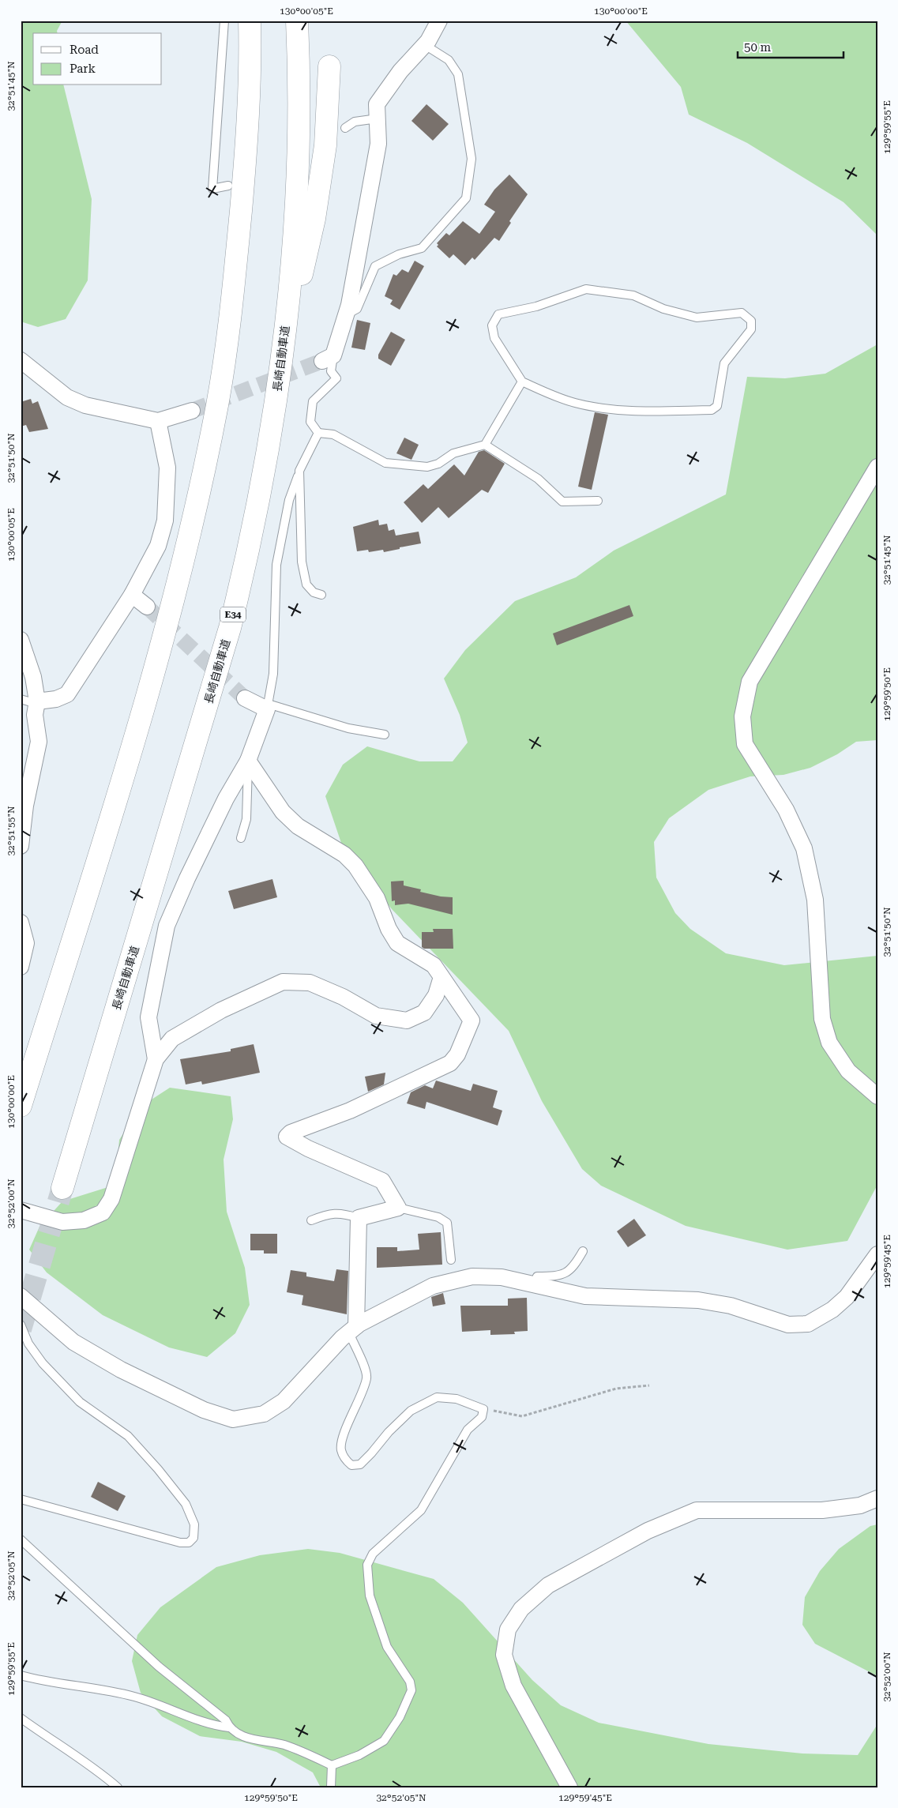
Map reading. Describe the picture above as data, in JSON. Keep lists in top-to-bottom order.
{
  "streets": {
    "highway": ["長崎自動車道", "E34"]
  },
  "legend": ["Road", "Park"],
  "scale_bar": "50 m",
  "coordinates": [
    "130°00'05\"E",
    "130°00'00\"E",
    "32°51'45\"N",
    "129°59'55\"E",
    "32°51'50\"N",
    "129°59'50\"E",
    "32°51'55\"N",
    "32°52'00\"N",
    "129°59'45\"E",
    "32°52'05\"N"
  ]
}
